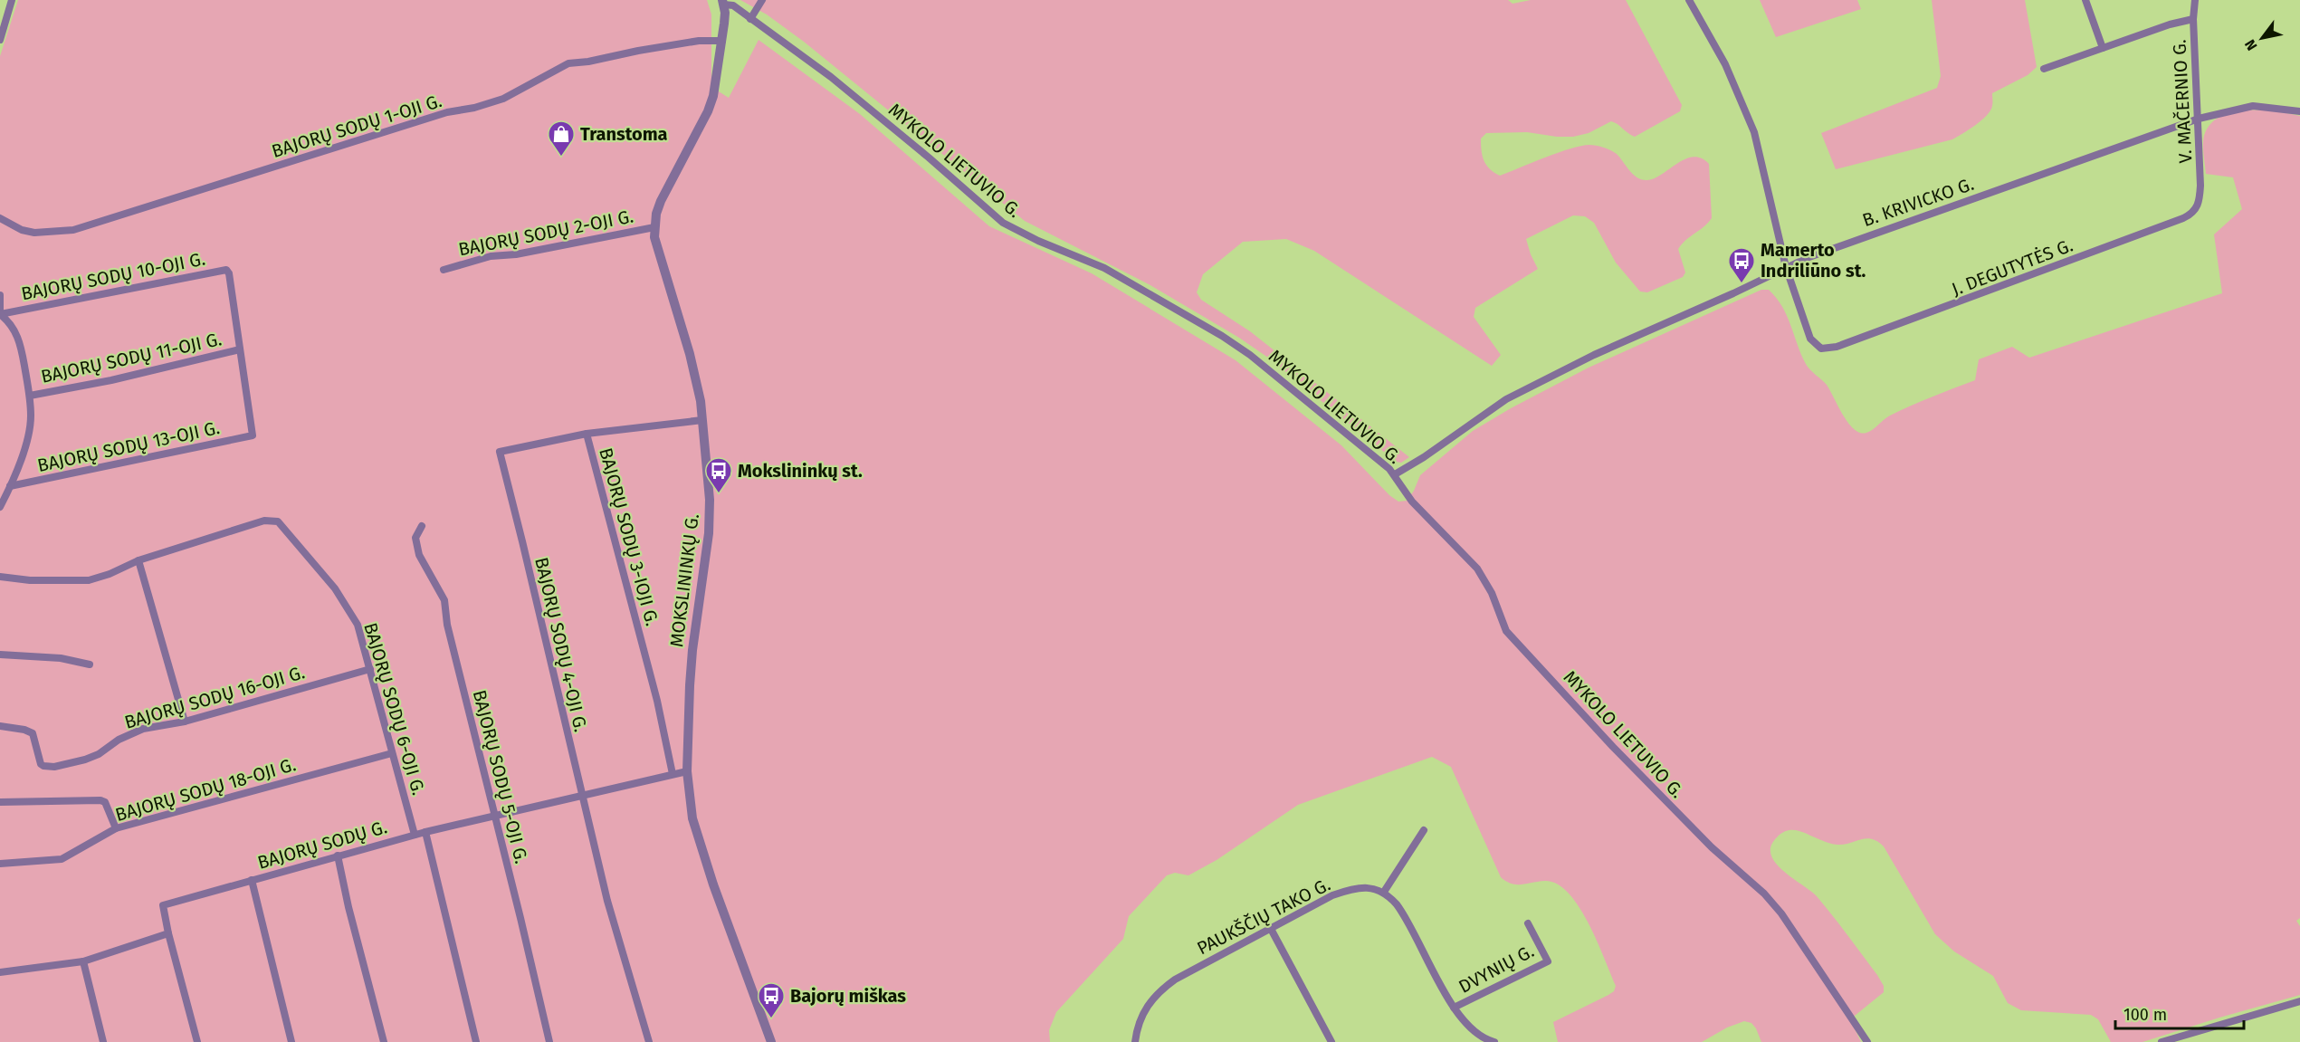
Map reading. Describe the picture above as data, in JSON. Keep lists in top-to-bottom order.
{
  "streets": {
    "street": [
      "V. MAČERNIO G.",
      "BAJORŲ SODŲ 1-OJI G.",
      "MYKOLO LIETUVIO G.",
      "B. KRIVICKO G.",
      "BAJORŲ SODŲ 2-OJI G.",
      "J. DEGUTYTĖS G.",
      "BAJORŲ SODŲ 10-OJI G.",
      "BAJORŲ SODŲ 11-OJI G.",
      "BAJORŲ SODŲ 13-OJI G.",
      "BAJORŲ SODŲ 3-IOJI G.",
      "MOKSLININKŲ G.",
      "BAJORŲ SODŲ 4-OJI G.",
      "BAJORŲ SODŲ 16-OJI G.",
      "BAJORŲ SODŲ 6-OJI G.",
      "BAJORŲ SODŲ 5-OJI G.",
      "BAJORŲ SODŲ 18-OJI G.",
      "BAJORŲ SODŲ G.",
      "PAUKŠČIŲ TAKO G.",
      "DVYNIŲ G."
    ]
  },
  "crossings": [
    ["V. MAČERNIO G.", "B. KRIVICKO G."],
    ["V. MAČERNIO G.", "J. DEGUTYTĖS G."],
    ["BAJORŲ SODŲ 1-OJI G.", "MOKSLININKŲ G."],
    ["MYKOLO LIETUVIO G.", "B. KRIVICKO G."],
    ["MYKOLO LIETUVIO G.", "MOKSLININKŲ G."],
    ["B. KRIVICKO G.", "J. DEGUTYTĖS G."],
    ["BAJORŲ SODŲ 2-OJI G.", "MOKSLININKŲ G."],
    ["BAJORŲ SODŲ 10-OJI G.", "BAJORŲ SODŲ 11-OJI G."],
    ["BAJORŲ SODŲ 10-OJI G.", "BAJORŲ SODŲ 13-OJI G."],
    ["BAJORŲ SODŲ 3-IOJI G.", "BAJORŲ SODŲ 4-OJI G."],
    ["BAJORŲ SODŲ 3-IOJI G.", "BAJORŲ SODŲ G."],
    ["MOKSLININKŲ G.", "BAJORŲ SODŲ 4-OJI G."],
    ["MOKSLININKŲ G.", "BAJORŲ SODŲ G."],
    ["BAJORŲ SODŲ 4-OJI G.", "BAJORŲ SODŲ G."],
    ["BAJORŲ SODŲ 16-OJI G.", "BAJORŲ SODŲ 6-OJI G."],
    ["BAJORŲ SODŲ 6-OJI G.", "BAJORŲ SODŲ 18-OJI G."],
    ["BAJORŲ SODŲ 6-OJI G.", "BAJORŲ SODŲ G."],
    ["BAJORŲ SODŲ 5-OJI G.", "BAJORŲ SODŲ G."]
  ],
  "places": {
    "shop": ["Transtoma"],
    "bus stop": ["Mamerto Indriliūno st.", "Mokslininkų st.", "Bajorų miškas"]
  },
  "scale_bar": "100 m",
  "north": "bottom left"
}
